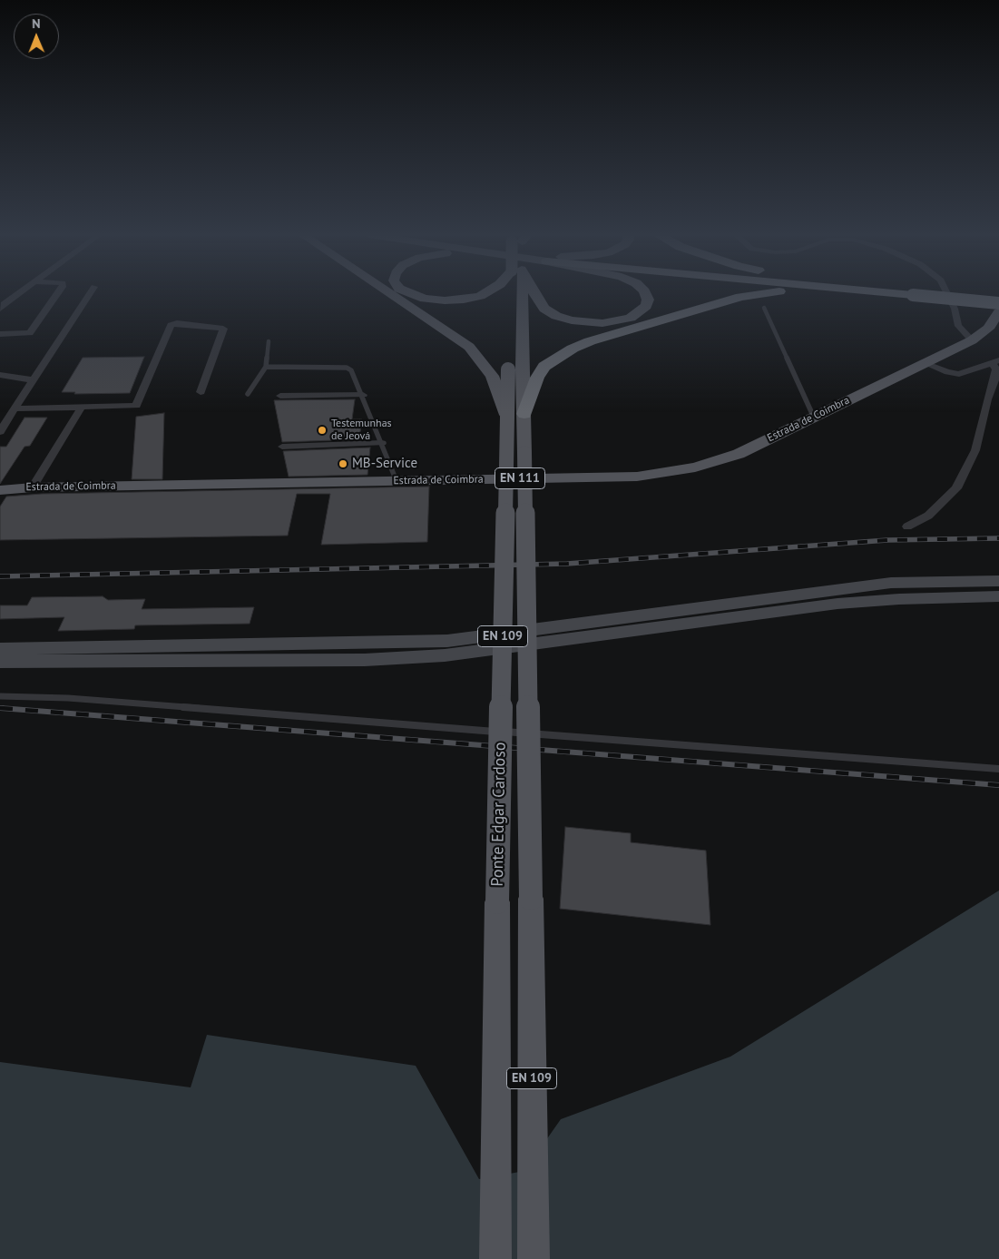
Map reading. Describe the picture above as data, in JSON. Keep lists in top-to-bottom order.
{
  "streets": {
    "main road": [
      "Estrada de Coimbra",
      "EN 111",
      "EN 109",
      "Ponte Edgar Cardoso"
    ]
  },
  "places": ["Testemunhas de Jeová", "MB-Service"],
  "north": "top"
}
